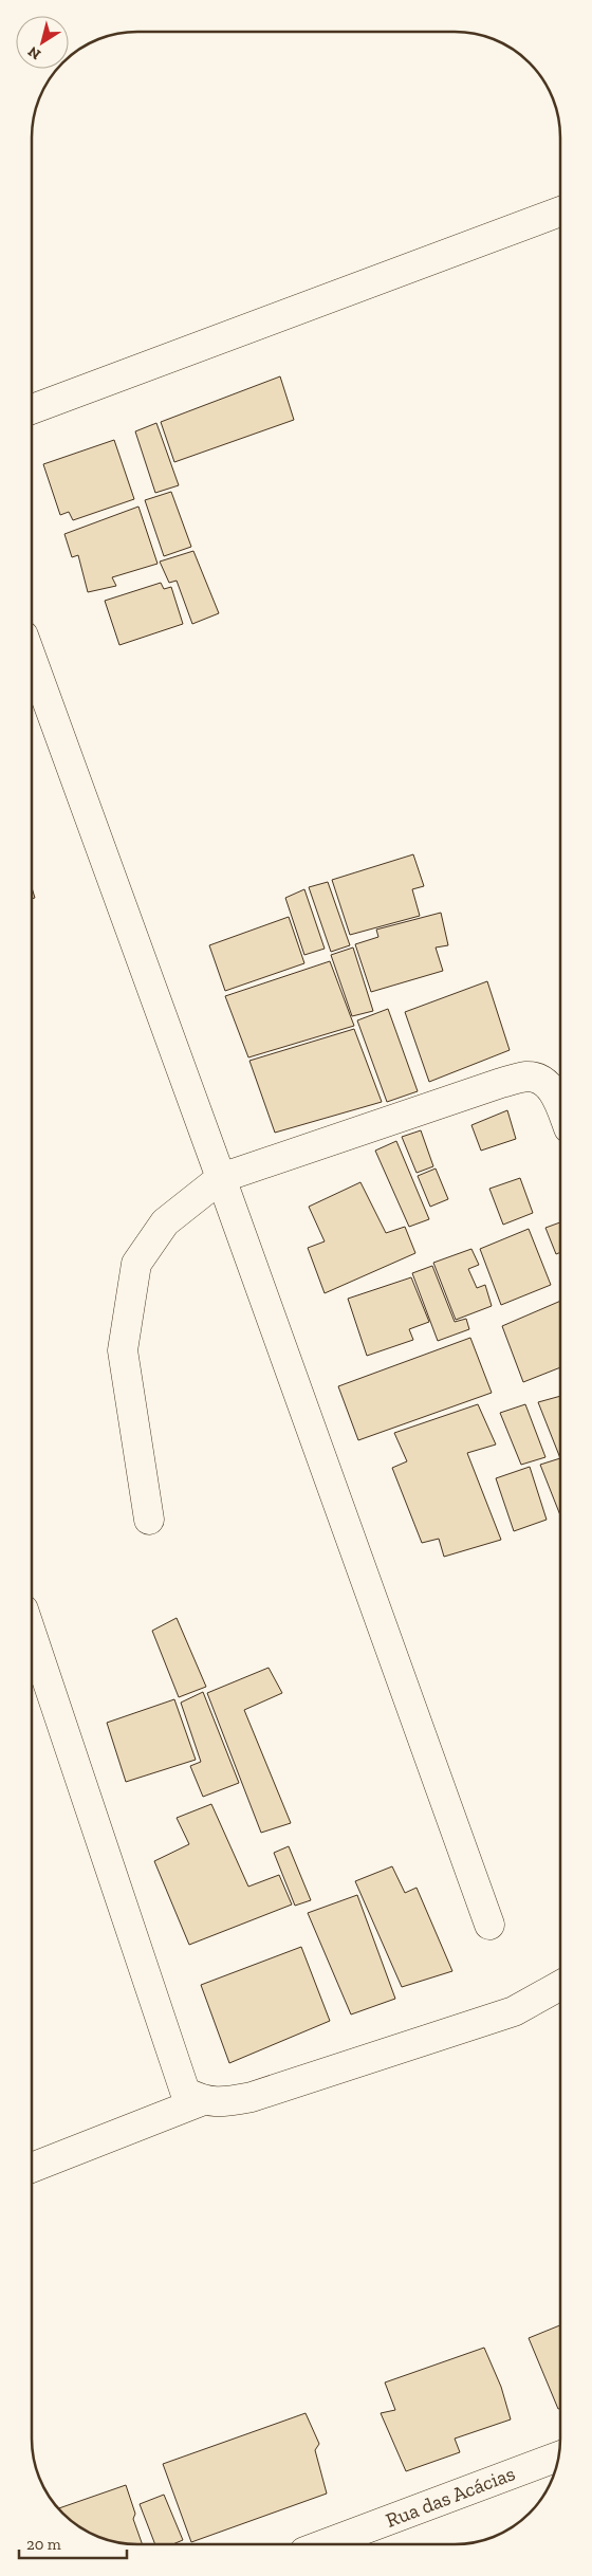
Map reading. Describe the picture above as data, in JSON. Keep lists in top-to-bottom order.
{
  "streets": {
    "street": ["Rua das Acácias"]
  },
  "scale_bar": "20 m",
  "north": "bottom left"
}
